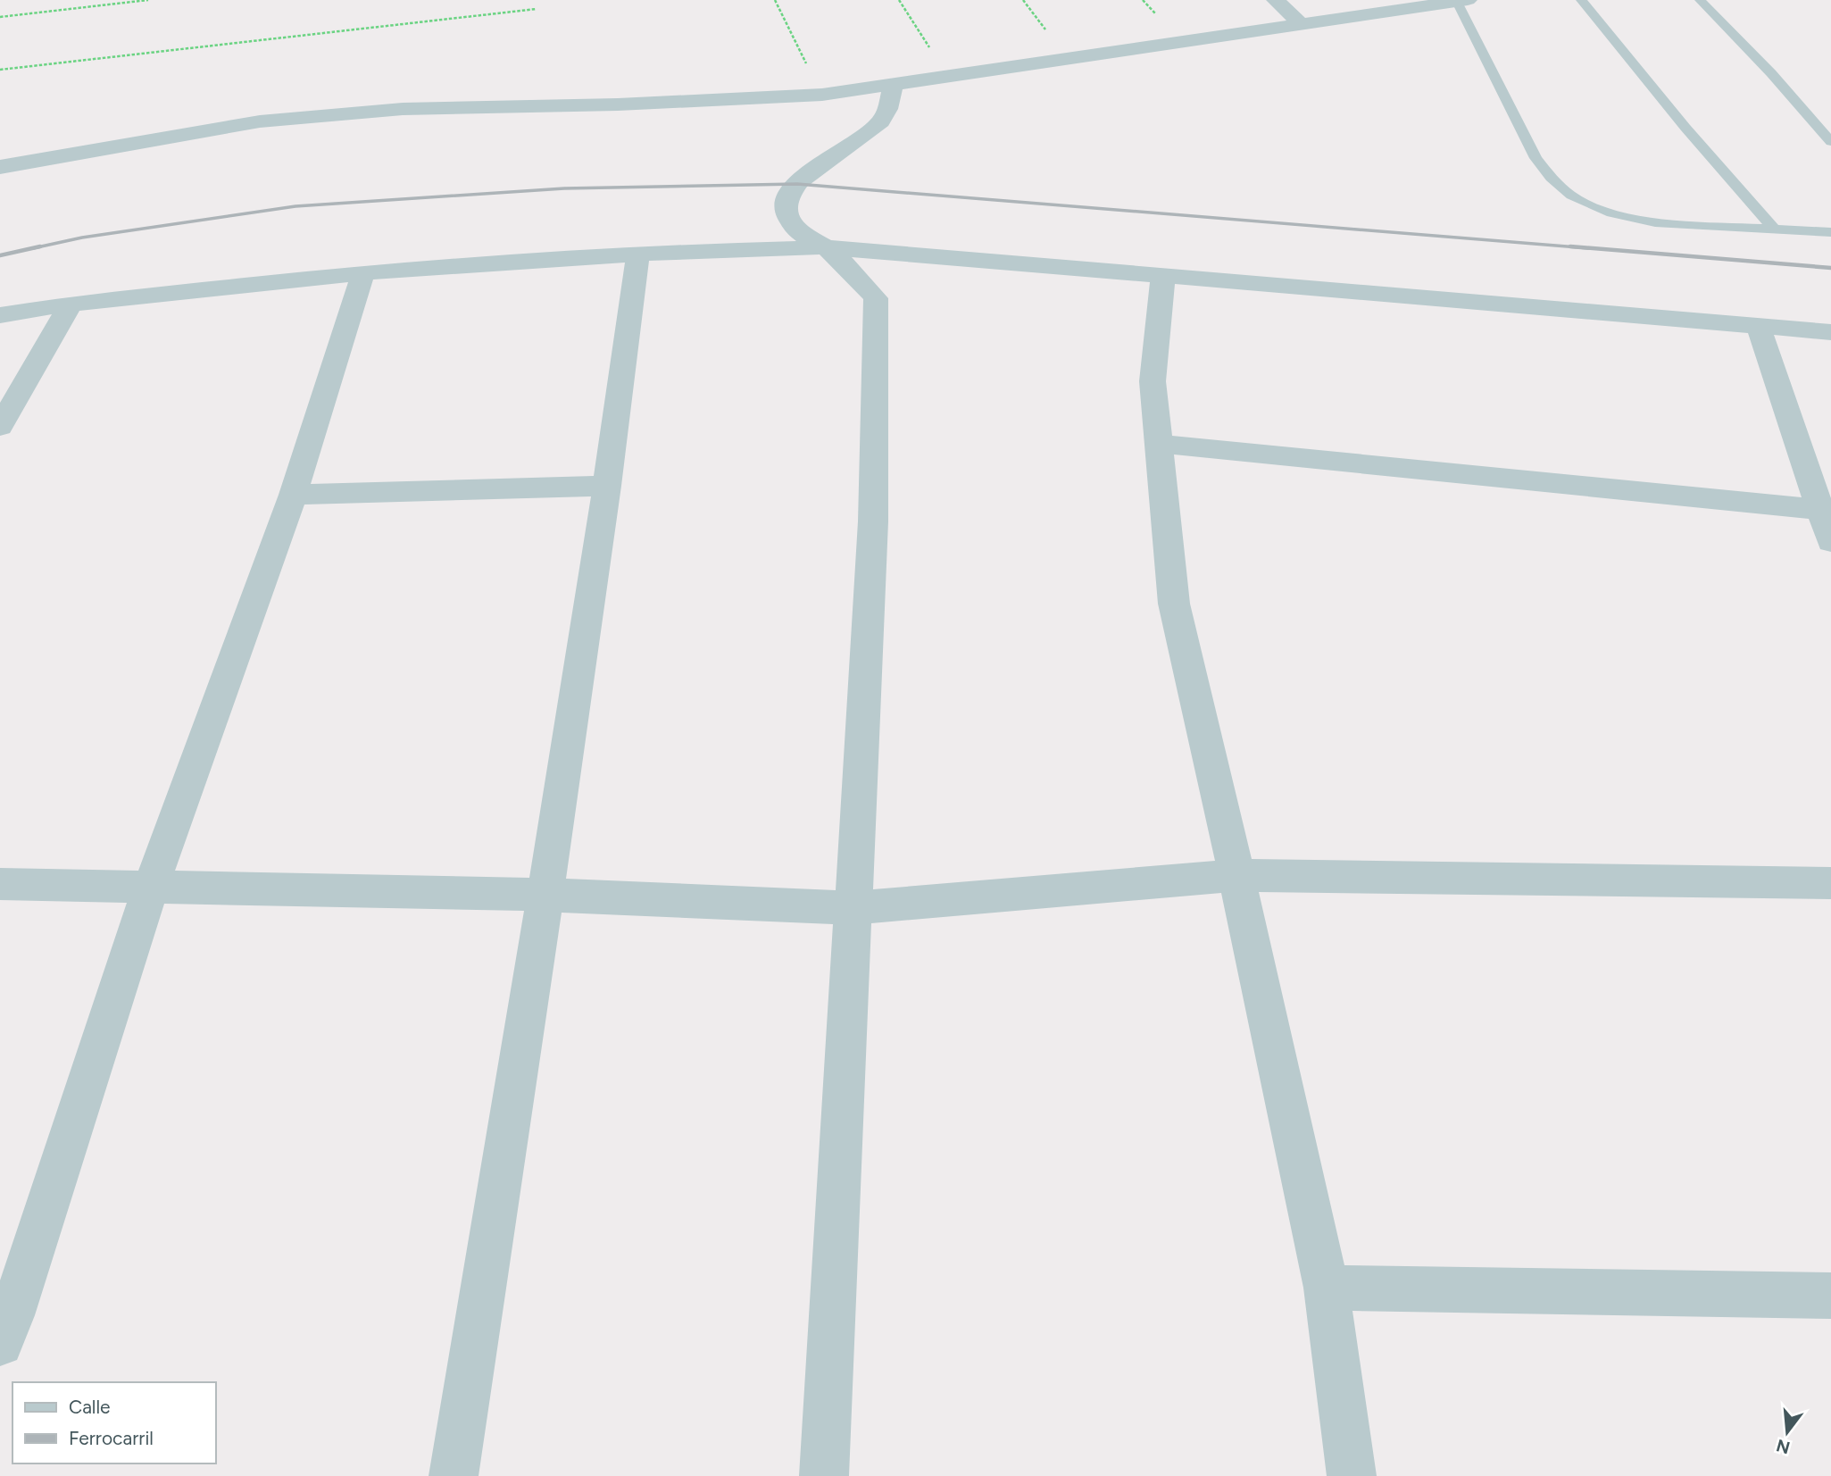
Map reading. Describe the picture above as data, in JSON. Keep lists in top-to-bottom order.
{
  "legend": ["Calle", "Ferrocarril"],
  "north": "bottom"
}
